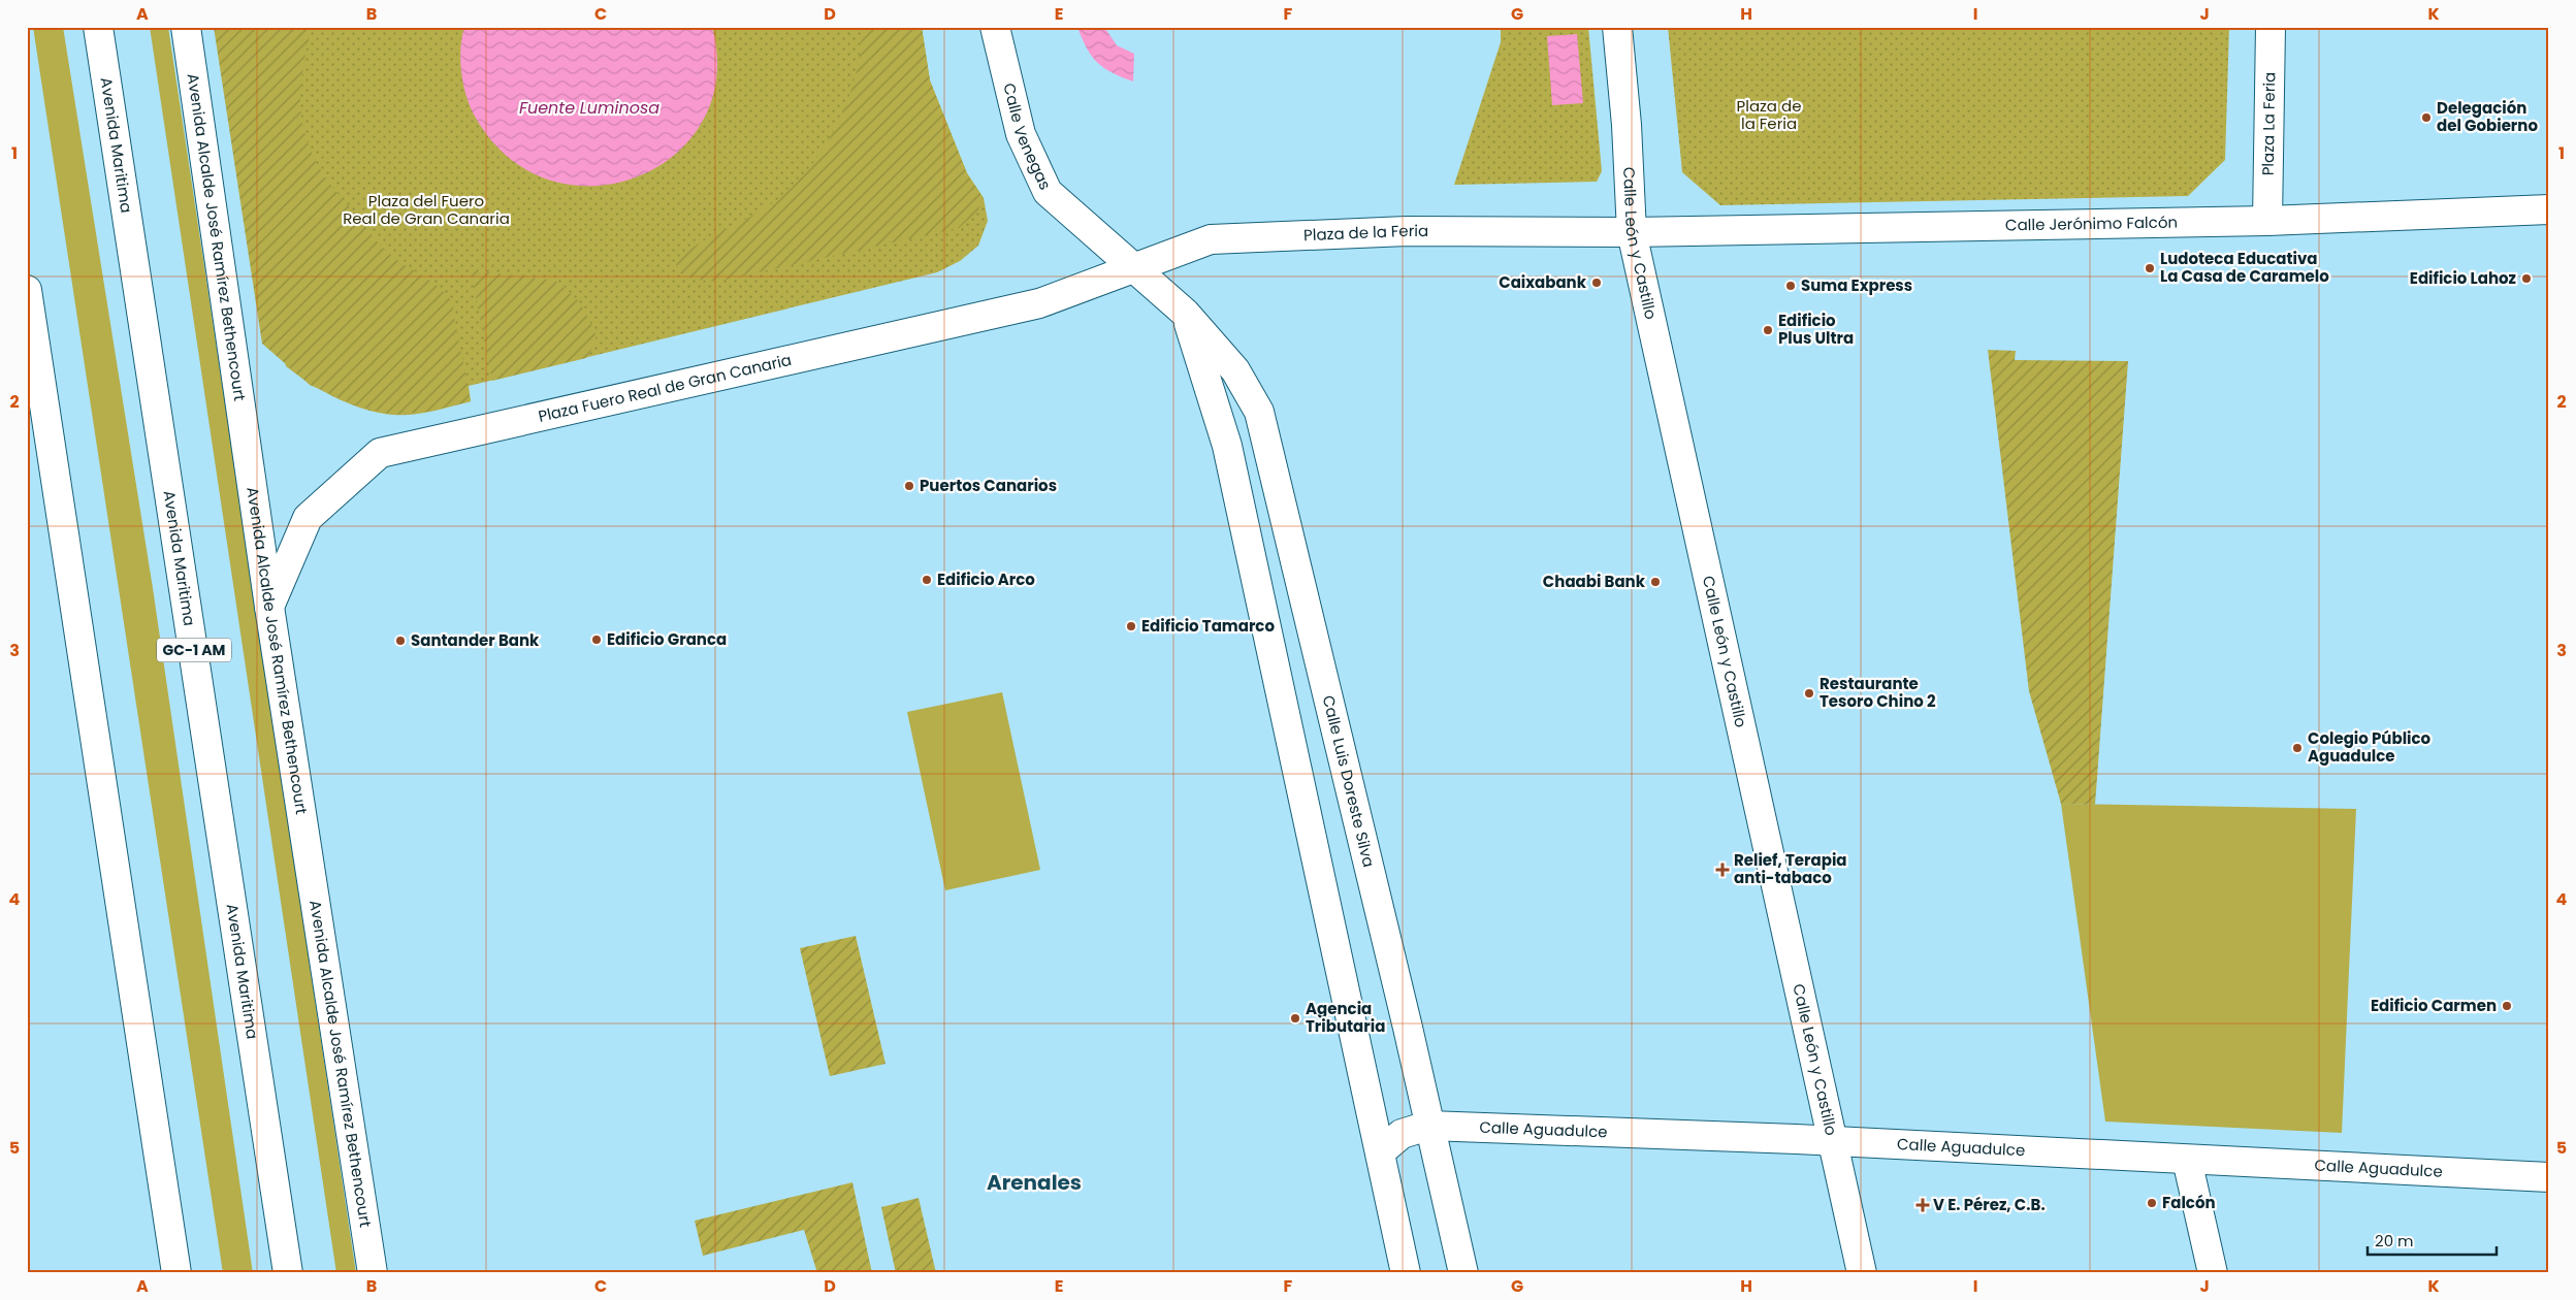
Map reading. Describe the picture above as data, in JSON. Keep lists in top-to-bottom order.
{
  "streets": {
    "main road": [
      "Plaza La Feria",
      "Calle Venegas",
      "Avenida Maritima",
      "Calle Jerónimo Falcón",
      "Plaza de la Feria",
      "Avenida Alcalde José Ramírez Bethencourt",
      "Calle León y Castillo",
      "Plaza Fuero Real de Gran Canaria",
      "GC-1 AM",
      "Calle Luis Doreste Silva",
      "Calle Aguadulce"
    ]
  },
  "crossings": [
    ["Plaza La Feria", "Calle Jerónimo Falcón"],
    ["Calle Venegas", "Plaza de la Feria"],
    ["Calle Venegas", "Plaza Fuero Real de Gran Canaria"],
    ["Calle Venegas", "Calle Luis Doreste Silva"],
    ["Calle Jerónimo Falcón", "Plaza de la Feria"],
    ["Calle Jerónimo Falcón", "Calle León y Castillo"],
    ["Plaza de la Feria", "Calle León y Castillo"],
    ["Plaza de la Feria", "Plaza Fuero Real de Gran Canaria"],
    ["Plaza de la Feria", "Calle Luis Doreste Silva"],
    ["Avenida Alcalde José Ramírez Bethencourt", "Plaza Fuero Real de Gran Canaria"],
    ["Calle León y Castillo", "Calle Aguadulce"],
    ["Plaza Fuero Real de Gran Canaria", "Calle Luis Doreste Silva"],
    ["Calle Luis Doreste Silva", "Calle Aguadulce"]
  ],
  "districts": ["Arenales"],
  "water": ["Fuente Luminosa"],
  "parks": ["Plaza de la Feria", "Plaza del Fuero Real de Gran Canaria"],
  "places": {
    "other": [
      "Delegación del Gobierno",
      "Ludoteca Educativa La Casa de Caramelo",
      "Edificio Lahoz",
      "Caixabank",
      "Suma Express",
      "Edificio Plus Ultra",
      "Puertos Canarios",
      "Edificio Arco",
      "Chaabi Bank",
      "Edificio Tamarco",
      "Edificio Granca",
      "Santander Bank",
      "Restaurante Tesoro Chino 2",
      "Colegio Público Aguadulce",
      "Edificio Carmen",
      "Agencia Tributaria",
      "Falcón"
    ],
    "health": ["Relief, Terapia anti-tabaco", "V E. Pérez, C.B."]
  },
  "scale_bar": "20 m",
  "grid": {
    "columns": [
      "A",
      "B",
      "C",
      "D",
      "E",
      "F",
      "G",
      "H",
      "I",
      "J",
      "K"
    ],
    "rows": [
      "1",
      "2",
      "3",
      "4",
      "5"
    ]
  }
}
